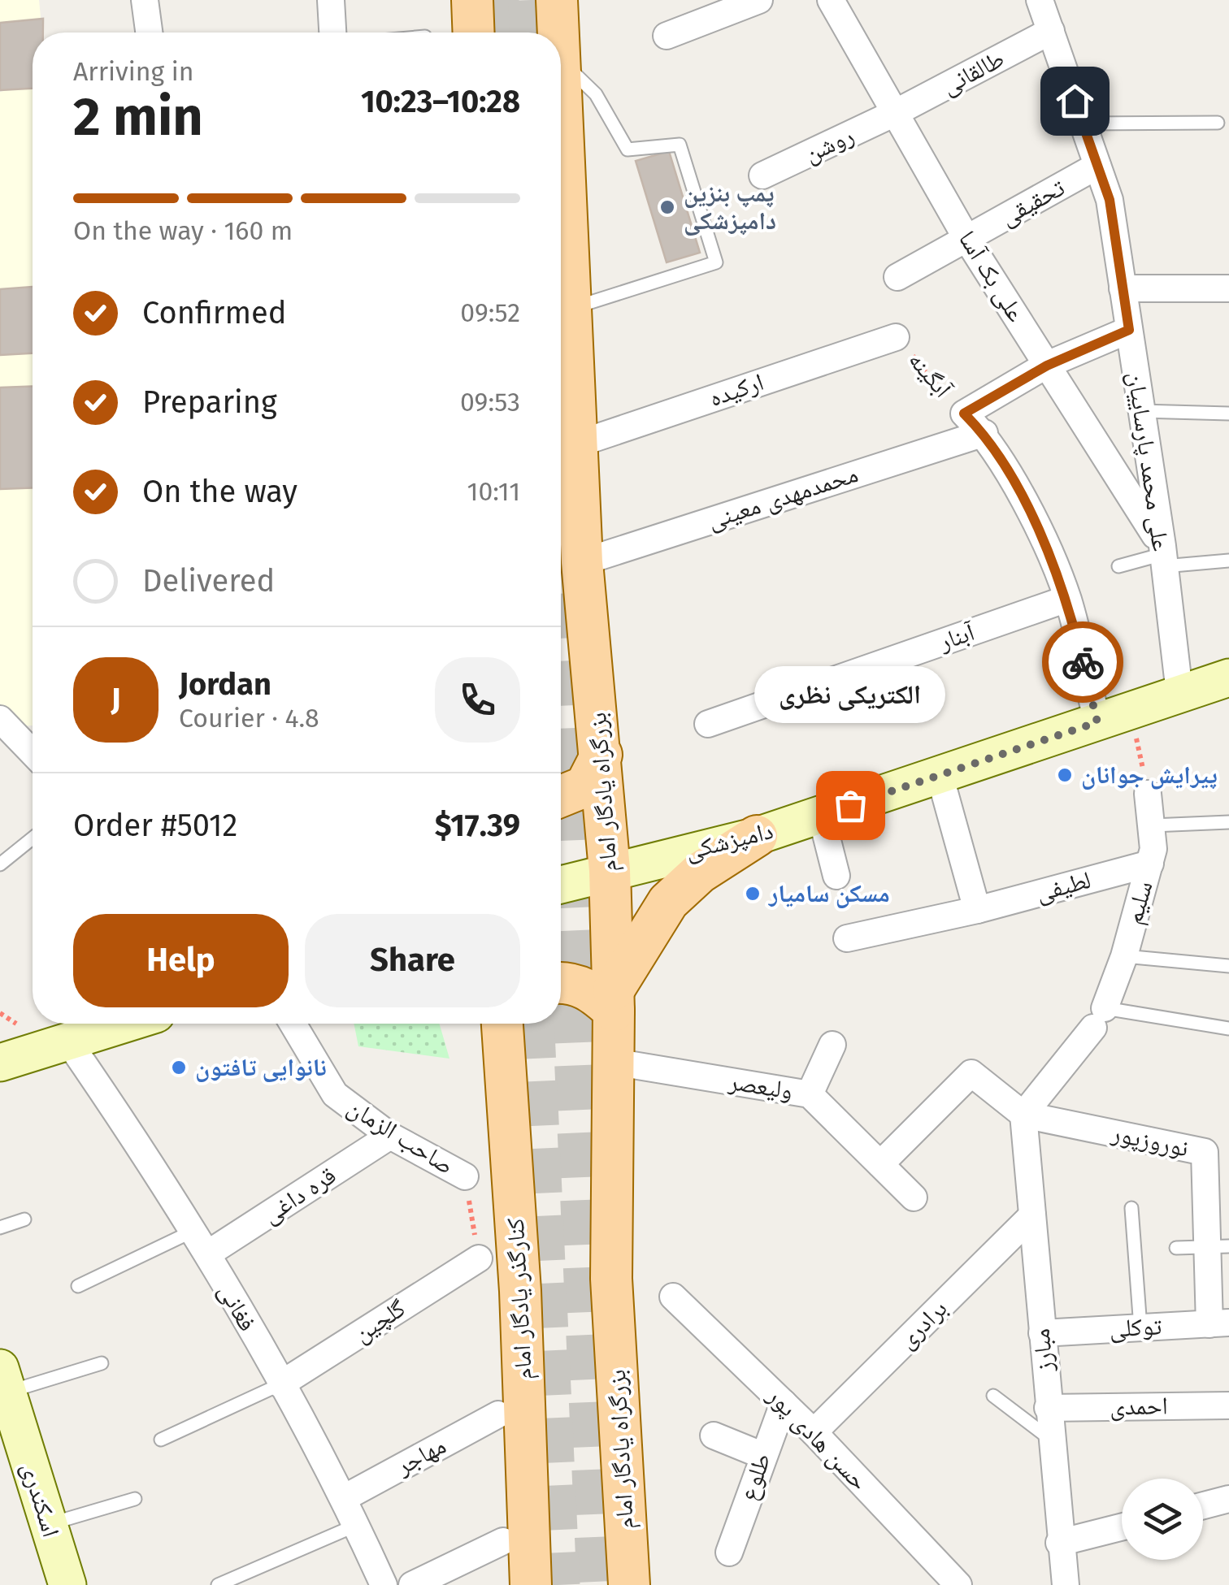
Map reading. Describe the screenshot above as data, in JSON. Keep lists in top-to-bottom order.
{
  "streets": {
    "main road": [
      "بزرگراه یادگار امام",
      "دامپزشکی",
      "کنارگذر یادگار امام",
      "اسکندری"
    ],
    "street": [
      "طالقانی",
      "روشن",
      "تحقیقی",
      "علی بک آسا",
      "آبگینه",
      "ارکیده",
      "علی محمد پارساییان",
      "محمدمهدی معینی",
      "آبنار",
      "لطیفی",
      "سلیم",
      "ولیعصر",
      "صاحب الزمان",
      "نوروزپور",
      "قره داغی",
      "فغانی",
      "گلچین",
      "برادری",
      "توکلی",
      "مبارز",
      "احمدی",
      "حسن هادی پور",
      "مهاجر",
      "طلوع"
    ]
  },
  "crossings": [
    ["طالقانی", "روشن"],
    ["طالقانی", "علی بک آسا"],
    ["طالقانی", "علی محمد پارساییان"],
    ["روشن", "علی بک آسا"],
    ["تحقیقی", "علی بک آسا"],
    ["تحقیقی", "علی محمد پارساییان"],
    ["علی بک آسا", "علی محمد پارساییان"],
    ["آبگینه", "ارکیده"],
    ["آبگینه", "محمدمهدی معینی"],
    ["آبگینه", "آبنار"],
    ["آبگینه", "دامپزشکی"],
    ["ارکیده", "بزرگراه یادگار امام"],
    ["علی محمد پارساییان", "دامپزشکی"],
    ["محمدمهدی معینی", "بزرگراه یادگار امام"],
    ["بزرگراه یادگار امام", "دامپزشکی"],
    ["بزرگراه یادگار امام", "ولیعصر"],
    ["لطیفی", "سلیم"],
    ["سلیم", "نوروزپور"],
    ["سلیم", "مبارز"],
    ["صاحب الزمان", "قره داغی"],
    ["نوروزپور", "توکلی"],
    ["نوروزپور", "مبارز"],
    ["قره داغی", "فغانی"],
    ["فغانی", "گلچین"],
    ["فغانی", "مهاجر"],
    ["برادری", "مبارز"],
    ["برادری", "حسن هادی پور"],
    ["توکلی", "مبارز"],
    ["مبارز", "احمدی"],
    ["حسن هادی پور", "طلوع"]
  ],
  "places": [
    "پمپ بنزین دامپزشکی",
    "پیرایش جوانان",
    "الکتریکی نظری",
    "مسکن سامیار",
    "نانوایی تافتون"
  ],
  "page": {
    "heading": ["2 min", "Arriving in", "10:23–10:28"],
    "panel": [
      "Jordan",
      "Courier · 4.8",
      "Order #5012",
      "$17.39"
    ],
    "bar": "On the way · 160 m",
    "list": [
      ["Confirmed", "09:52"],
      ["Preparing", "09:53"],
      ["On the way", "10:11"],
      "Delivered"
    ],
    "round": "J",
    "bubble": "الکتریکی نظری",
    "buttons": ["Help", "Share"]
  }
}
